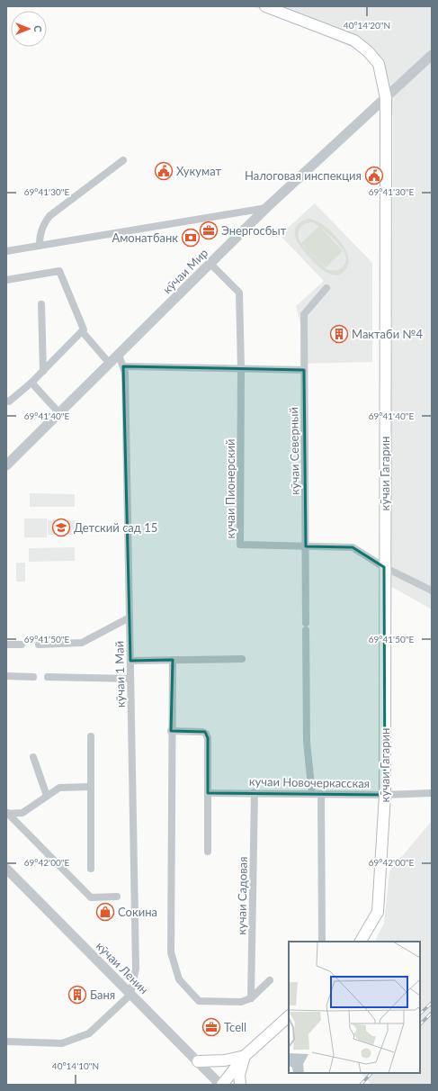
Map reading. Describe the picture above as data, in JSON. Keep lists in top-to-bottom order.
{
  "streets": {
    "main road": ["кӯчаи Гагарин"],
    "street": [
      "кӯчаи Мир",
      "кӯчаи Северный",
      "кучаи Пионерский",
      "кӯчаи 1 Май",
      "кучаи Новочеркасская",
      "кучаи Садовая",
      "кӯчаи Ленин"
    ]
  },
  "crossings": [
    ["кӯчаи Мир", "кӯчаи Гагарин"],
    ["кӯчаи Мир", "кучаи Пионерский"],
    ["кӯчаи Мир", "кӯчаи 1 Май"],
    ["кӯчаи Северный", "кучаи Пионерский"],
    ["кӯчаи Северный", "кучаи Новочеркасская"],
    ["кӯчаи Гагарин", "кучаи Пионерский"],
    ["кӯчаи Гагарин", "кучаи Новочеркасская"],
    ["кӯчаи 1 Май", "кӯчаи Ленин"],
    ["кучаи Новочеркасская", "кучаи Садовая"]
  ],
  "places": {
    "public building": ["Хукумат", "Налоговая инспекция"],
    "office": ["Энергосбыт", "Tcell"],
    "bank": ["Амонатбанк"],
    "building": ["Мактаби №4", "Баня"],
    "school or university": ["Детский сад 15"],
    "shop": ["Сокина"]
  },
  "north": "right",
  "coordinates": [
    "40°14'20\"N",
    "69°41'30\"E",
    "69°41'40\"E",
    "69°41'50\"E",
    "69°42'00\"E",
    "40°14'10\"N"
  ]
}
